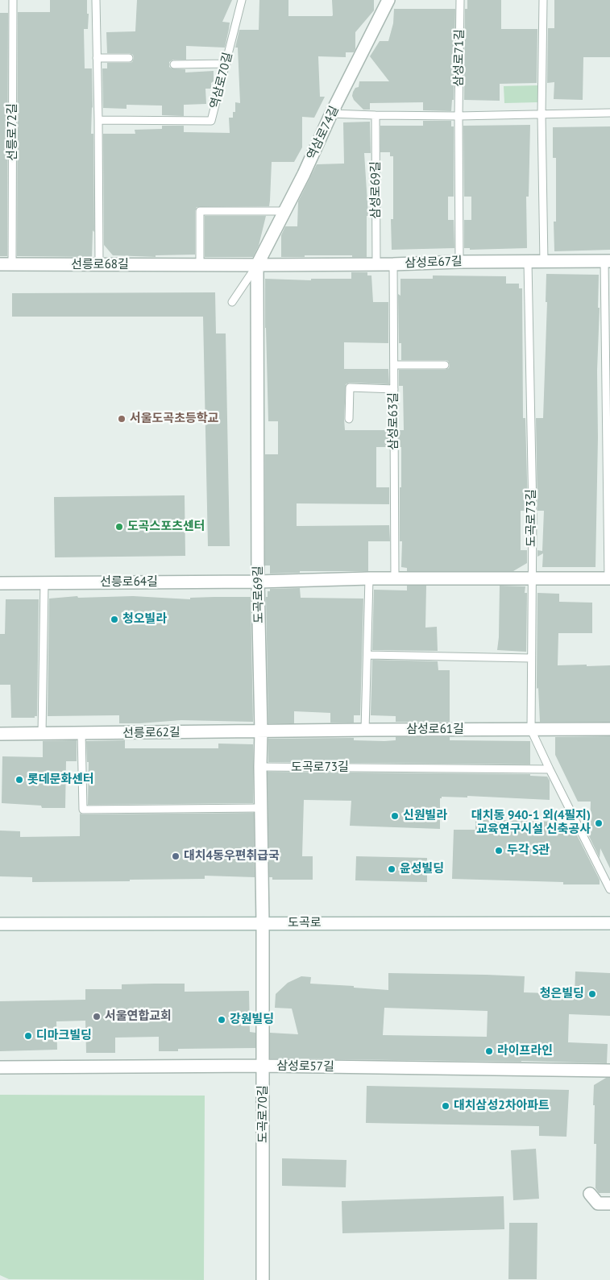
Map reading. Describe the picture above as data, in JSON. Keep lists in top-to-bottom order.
{
  "streets": {
    "street": [
      "역삼로74길",
      "삼성로67길",
      "선릉로68길",
      "선릉로64길",
      "도곡로69길",
      "삼성로61길",
      "선릉로62길",
      "도곡로",
      "삼성로57길",
      "도곡로70길"
    ],
    "lane": [
      "삼성로71길",
      "역삼로70길",
      "선릉로72길",
      "삼성로69길",
      "삼성로63길",
      "도곡로73길"
    ]
  },
  "crossings": [
    ["선릉로72길", "선릉로68길"],
    ["역삼로74길", "삼성로67길"],
    ["역삼로74길", "선릉로68길"],
    ["역삼로74길", "도곡로69길"],
    ["삼성로69길", "삼성로67길"],
    ["삼성로67길", "선릉로68길"],
    ["삼성로67길", "삼성로63길"],
    ["삼성로67길", "도곡로73길"],
    ["삼성로67길", "도곡로69길"],
    ["선릉로68길", "도곡로69길"],
    ["도곡로73길", "도곡로69길"],
    ["도곡로73길", "삼성로61길"],
    ["선릉로64길", "도곡로69길"],
    ["도곡로69길", "삼성로61길"],
    ["도곡로69길", "선릉로62길"],
    ["도곡로69길", "도곡로"],
    ["도곡로69길", "도곡로70길"],
    ["삼성로61길", "선릉로62길"],
    ["도곡로", "도곡로70길"],
    ["삼성로57길", "도곡로70길"]
  ],
  "places": [
    "서울도곡초등학교",
    "도곡스포츠센터",
    "청오빌라",
    "롯데문화센터",
    "신원빌라",
    "대치동 940-1 외(4필지) 교육연구시설 신축공사",
    "두각 S관",
    "대치4동우편취급국",
    "윤성빌딩",
    "청은빌딩",
    "서울연합교회",
    "강원빌딩",
    "디마크빌딩",
    "라이프라인",
    "대치삼성2차아파트"
  ]
}
